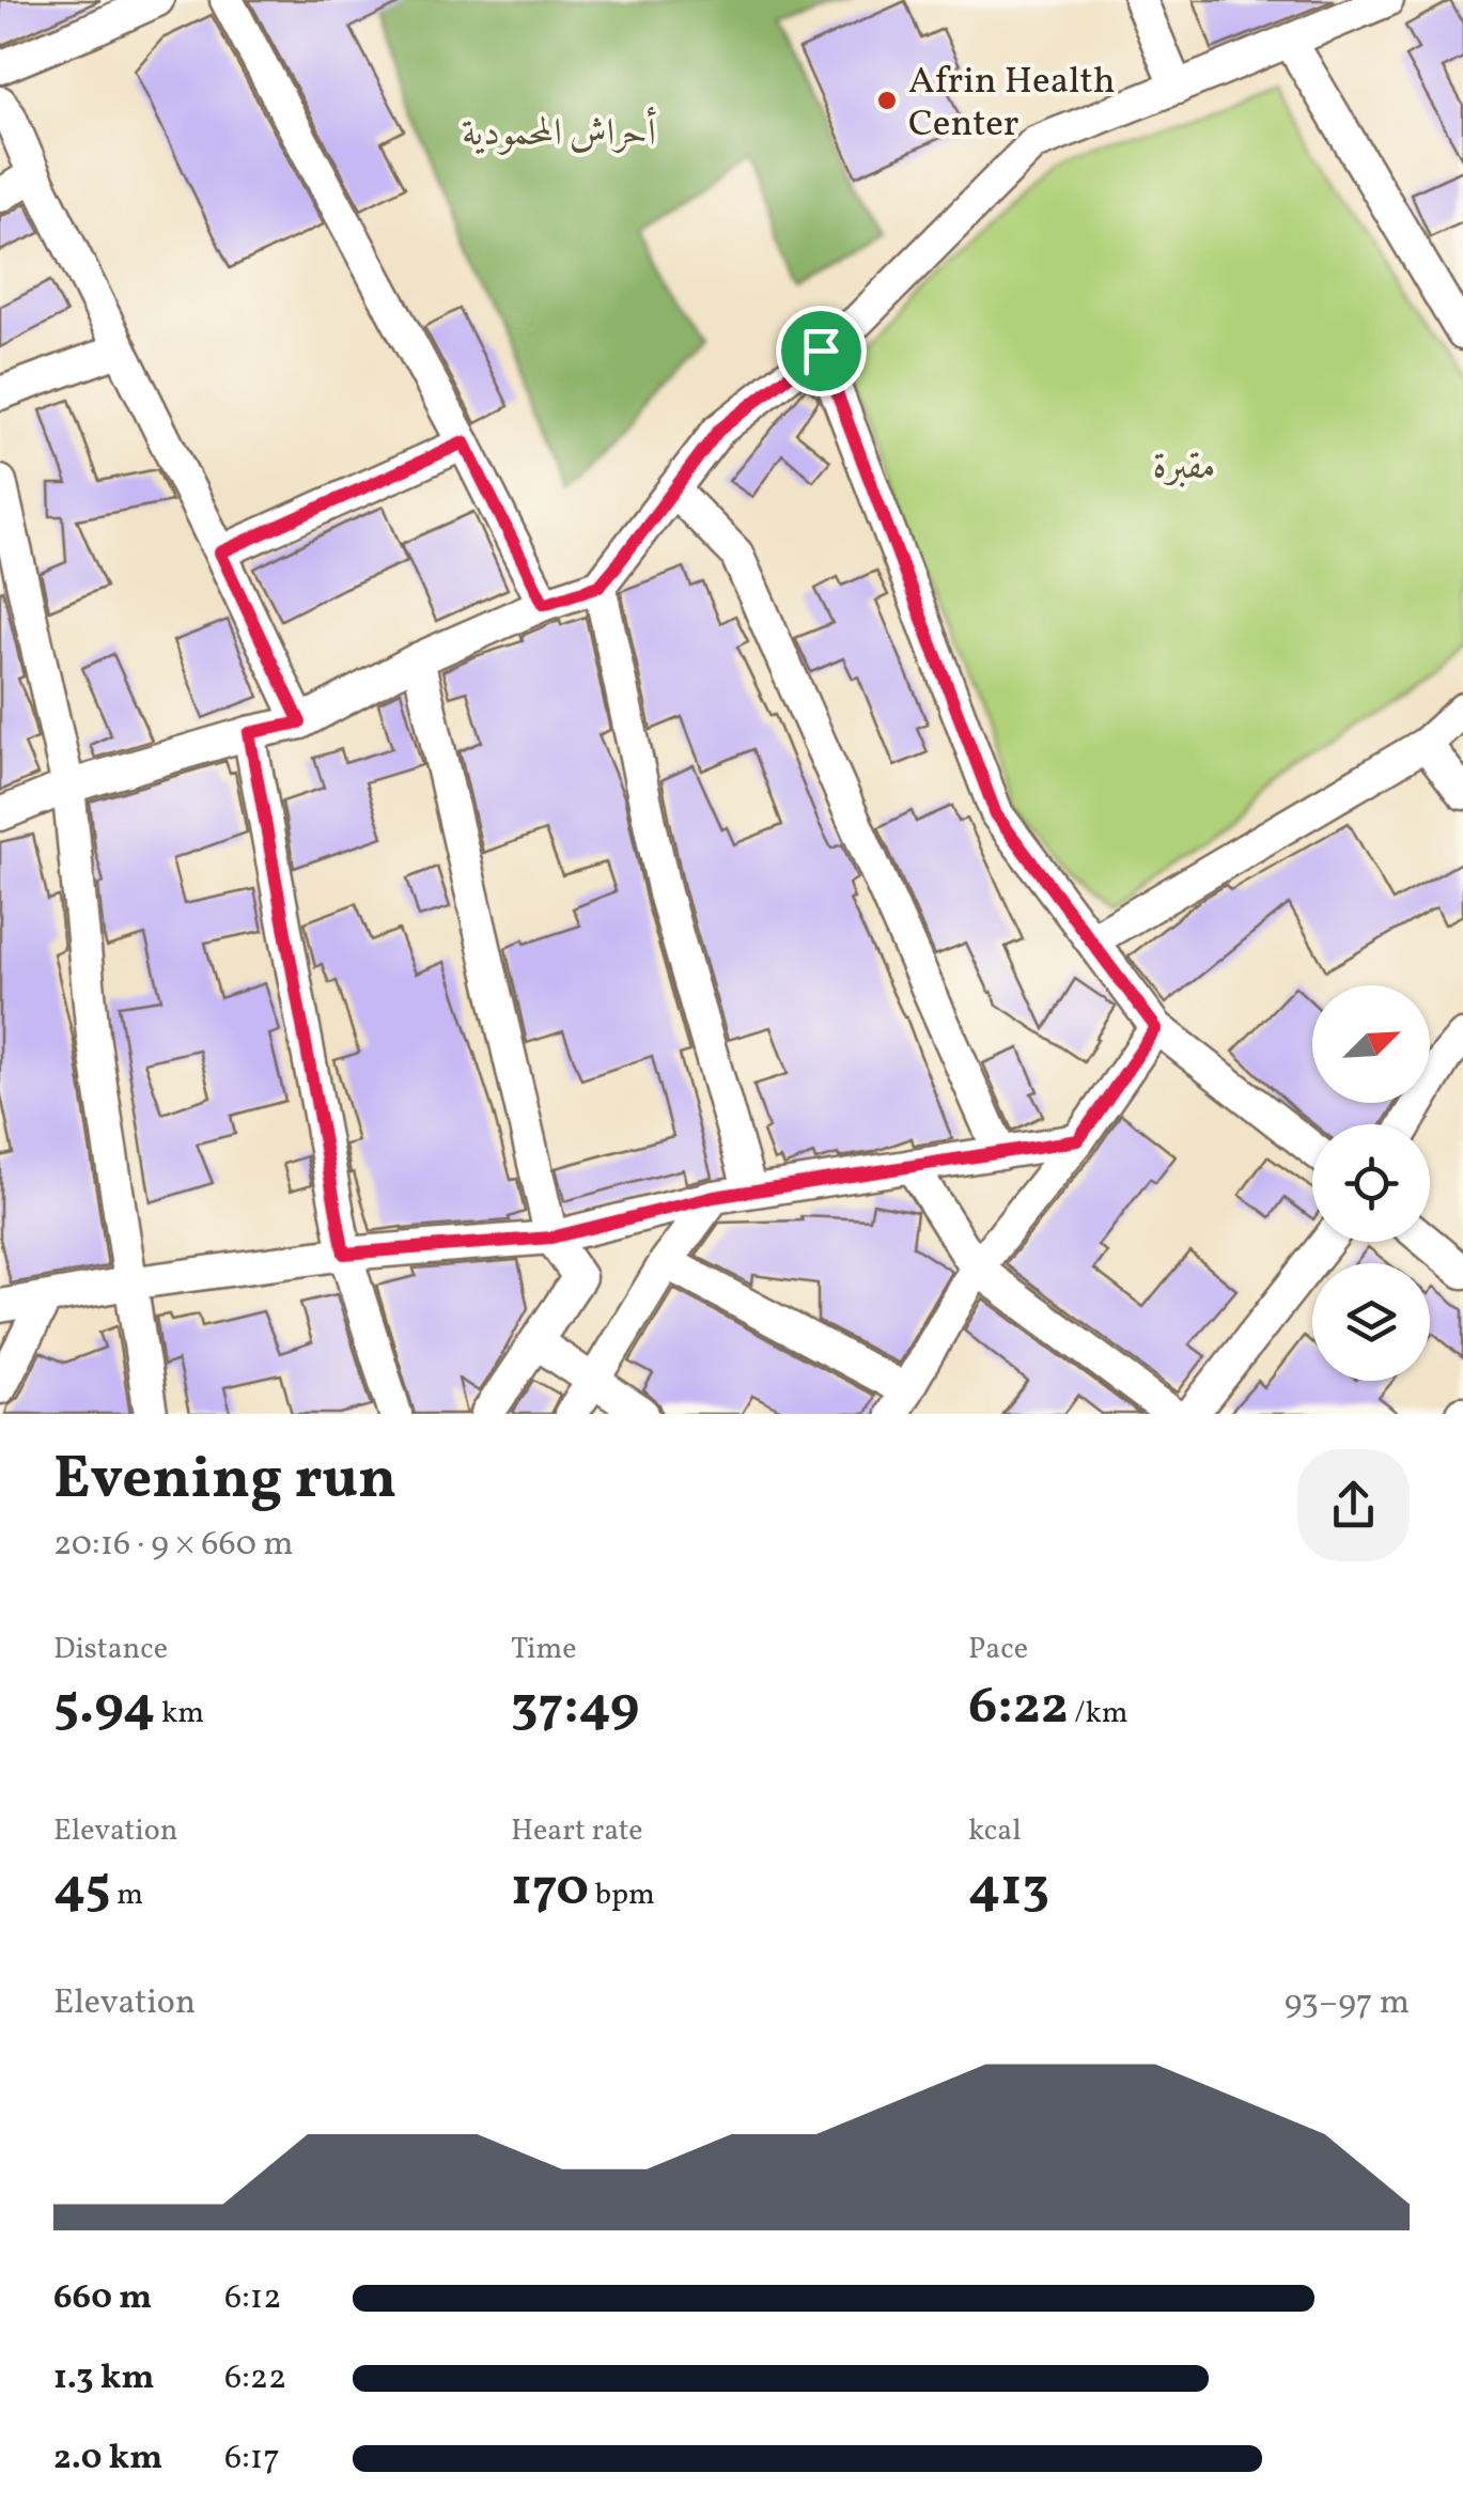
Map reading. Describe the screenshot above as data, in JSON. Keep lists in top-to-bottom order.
{
  "parks": ["أحراش المحمودية", "مقبرة"],
  "places": ["Afrin Health Center"],
  "north": "top right",
  "page": {
    "heading": ["Evening run", "20:16 · 9 × 660 m"],
    "stats": [
      ["Distance", "5.94 km"],
      ["Time", "37:49"],
      ["Pace", "6:22 /km"],
      ["Elevation", "45 m"],
      ["Heart rate", "170 bpm"],
      ["kcal", "413"]
    ],
    "chart": ["Elevation", "93–97 m"],
    "list": [
      {
        "name": "660 m",
        "note": "6:12"
      },
      {
        "name": "1.3 km",
        "note": "6:22"
      },
      {
        "name": "2.0 km",
        "note": "6:17"
      }
    ]
  }
}
